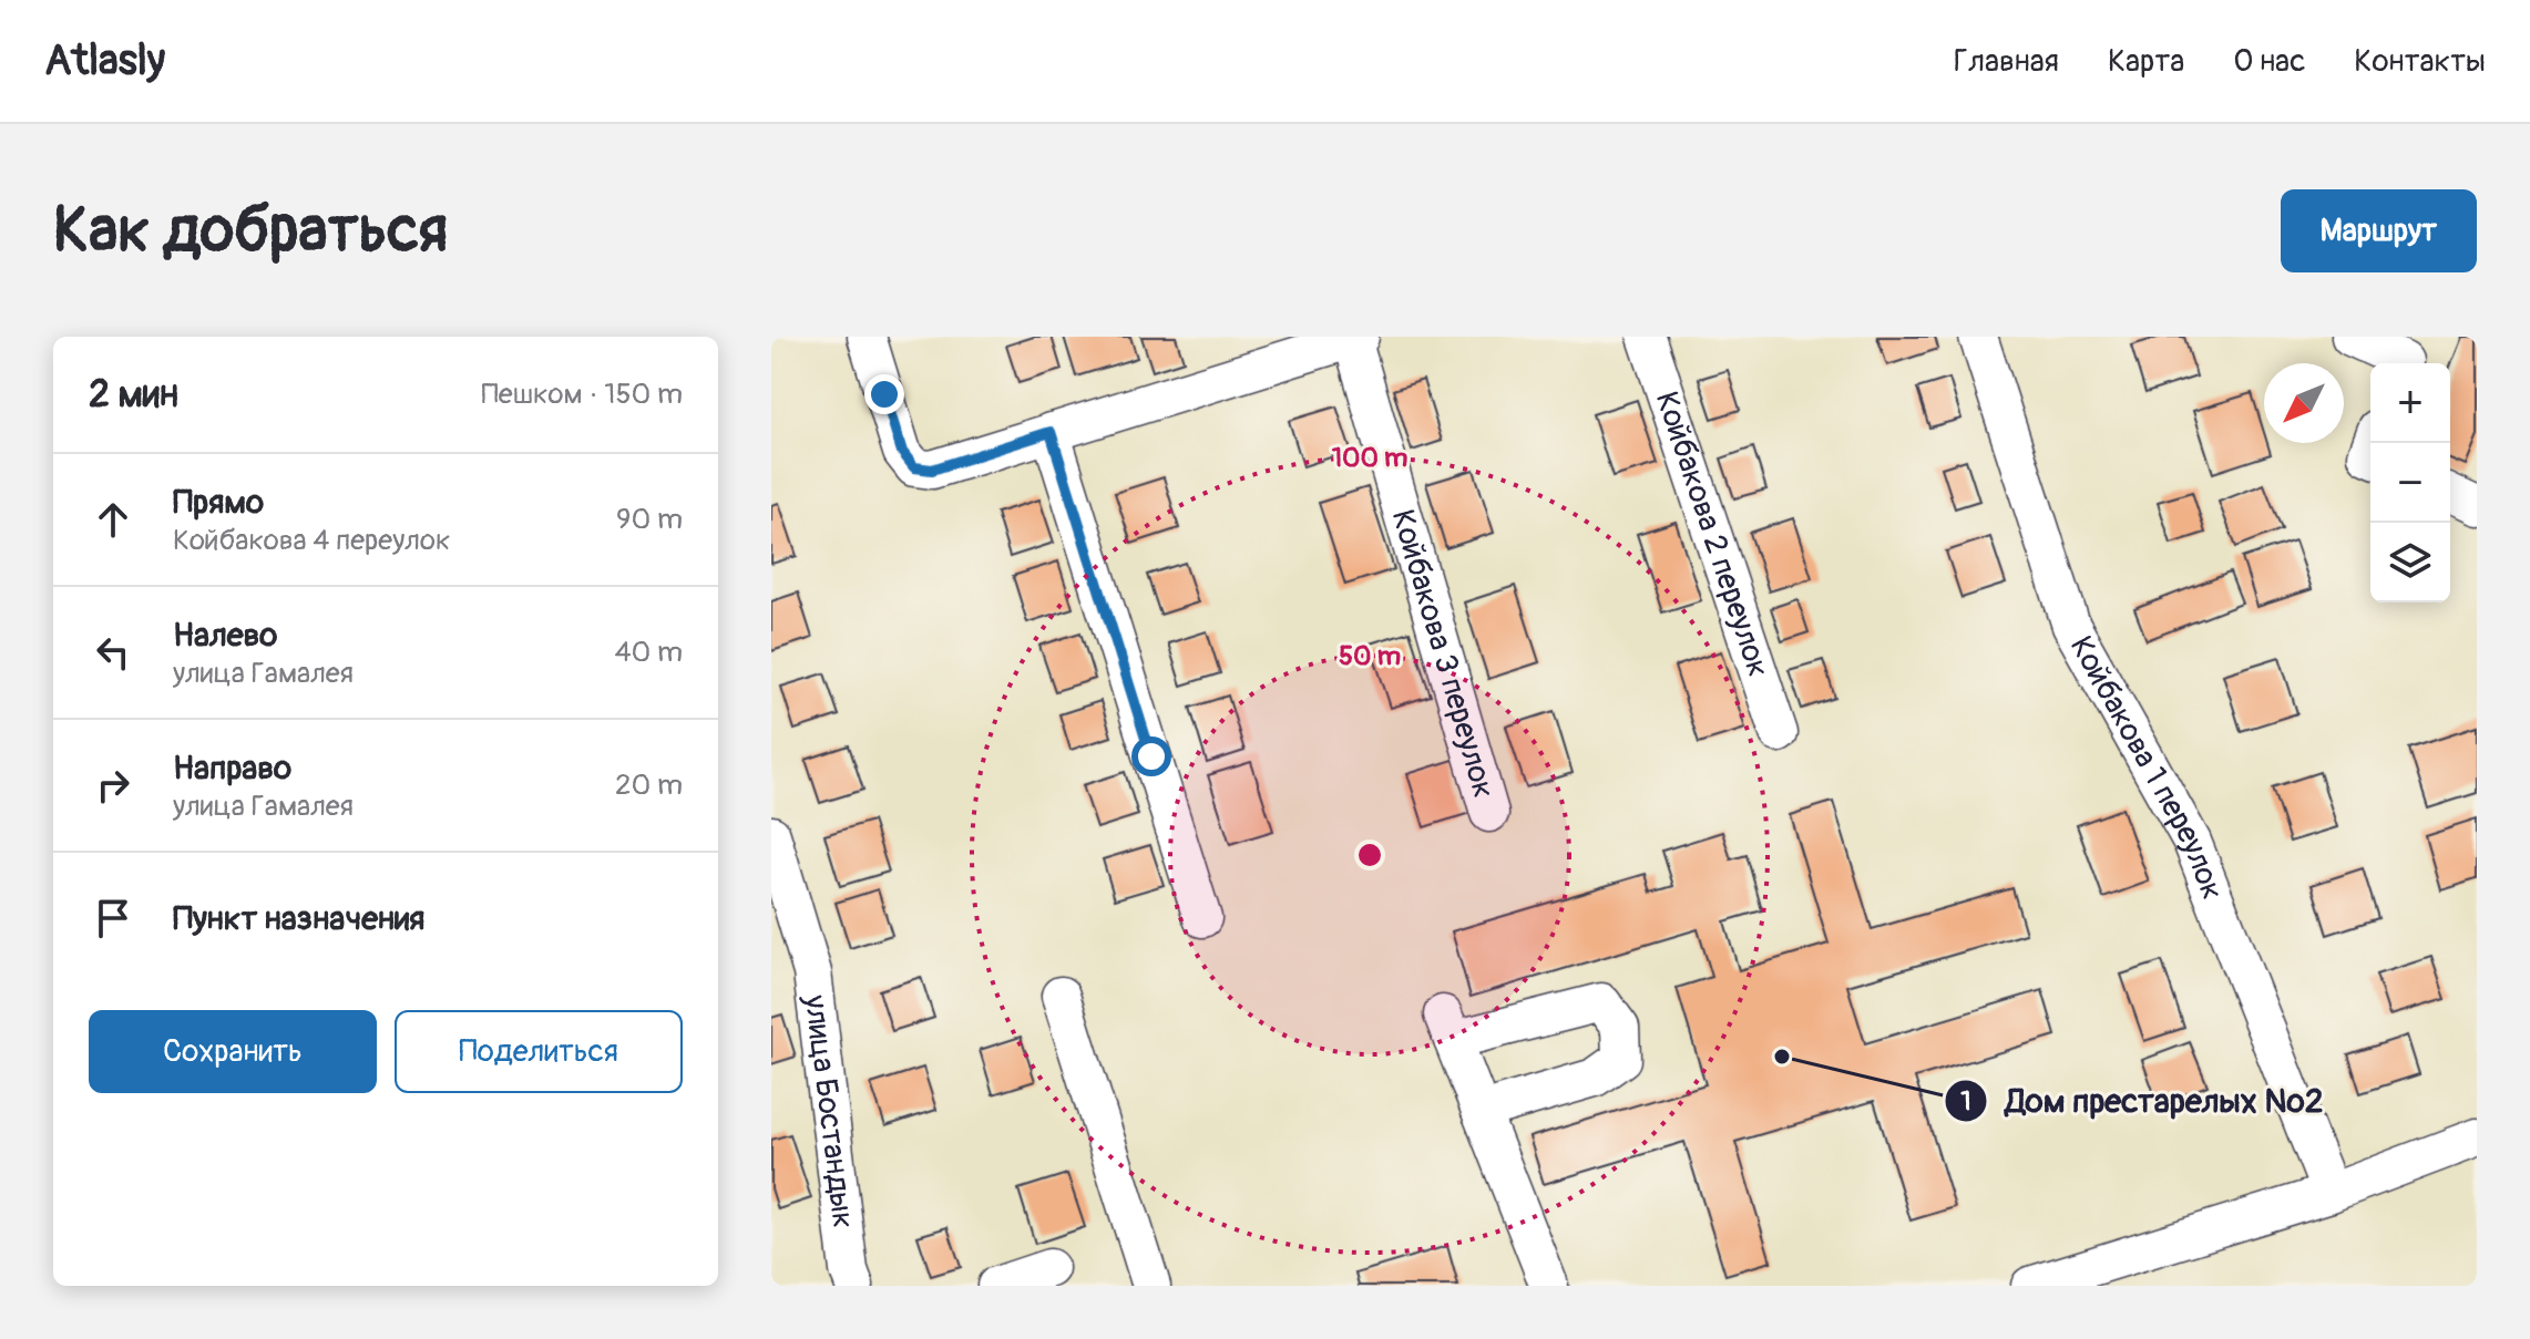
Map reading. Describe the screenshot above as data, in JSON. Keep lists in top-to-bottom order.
{
  "streets": {
    "street": [
      "Койбакова 2 переулок",
      "Койбакова 3 переулок",
      "Койбакова 1 переулок",
      "улица Бостандык"
    ]
  },
  "places": ["Дом престарелых №2"],
  "north": "bottom left",
  "page": {
    "header": "Atlasly",
    "nav": [
      "Главная",
      "Карта",
      "О нас",
      "Контакты"
    ],
    "buttons": [
      "Маршрут",
      ["Сохранить", "Поделиться"]
    ],
    "title": "Как добраться",
    "heading": ["2 мин", "Пешком · 150 m"],
    "map_buttons": ["+", "−"],
    "list": [
      ["Прямо", "Койбакова 4 переулок", "90 m"],
      ["Налево", "улица Гамалея", "40 m"],
      ["Направо", "улица Гамалея", "20 m"],
      "Пункт назначения"
    ]
  },
  "rings": ["100 m", "50 m"]
}
